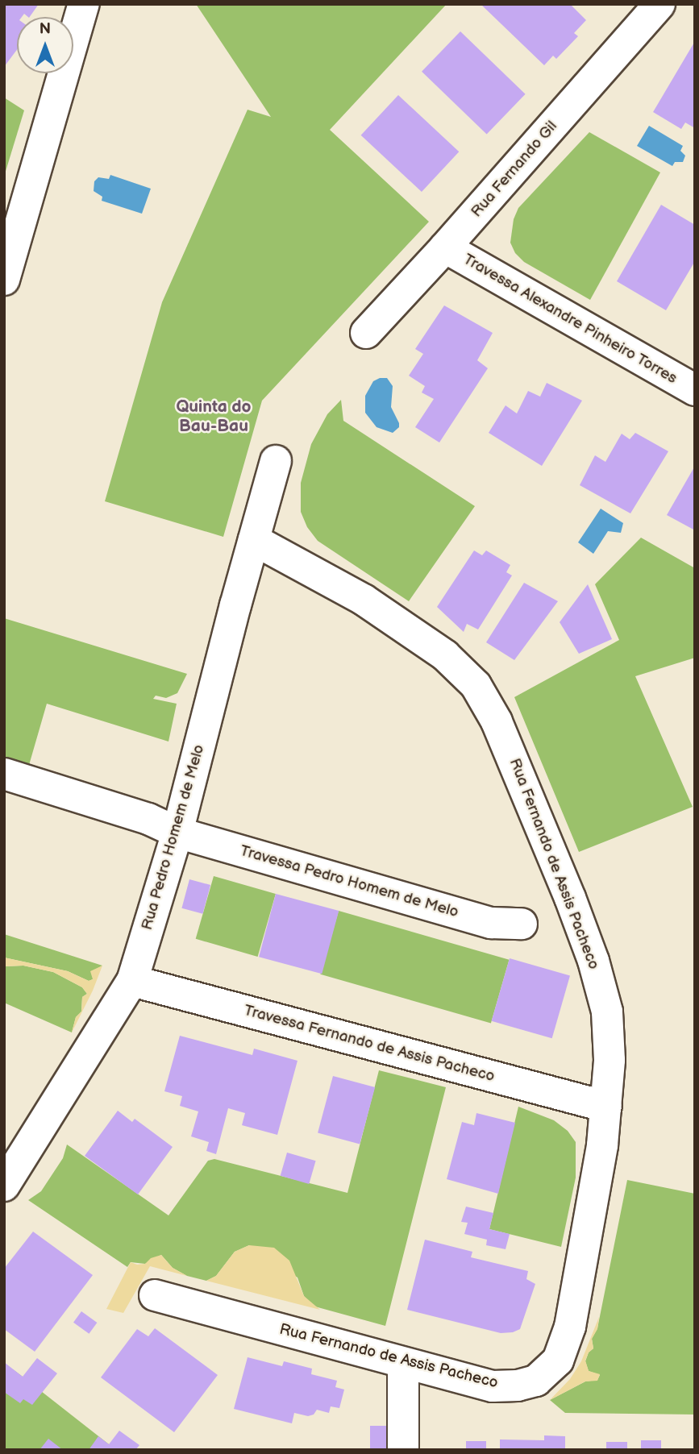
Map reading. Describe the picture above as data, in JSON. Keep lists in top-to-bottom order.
{
  "streets": {
    "street": [
      "Rua Fernando Gil",
      "Travessa Alexandre Pinheiro Torres",
      "Rua Pedro Homem de Melo",
      "Rua Fernando de Assis Pacheco",
      "Travessa Pedro Homem de Melo",
      "Travessa Fernando de Assis Pacheco"
    ]
  },
  "crossings": [
    ["Rua Fernando Gil", "Travessa Alexandre Pinheiro Torres"],
    ["Rua Pedro Homem de Melo", "Rua Fernando de Assis Pacheco"],
    ["Rua Pedro Homem de Melo", "Travessa Pedro Homem de Melo"],
    ["Rua Pedro Homem de Melo", "Travessa Fernando de Assis Pacheco"],
    ["Rua Fernando de Assis Pacheco", "Travessa Fernando de Assis Pacheco"]
  ],
  "districts": ["Quinta do Bau-Bau"],
  "north": "top"
}
